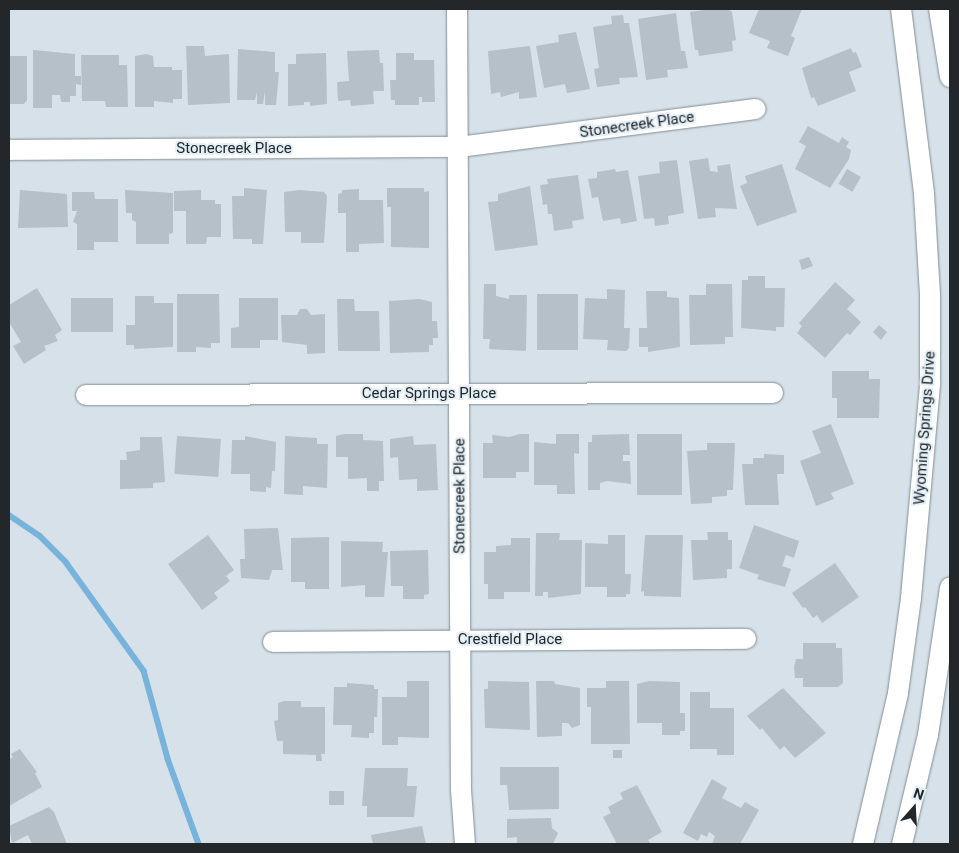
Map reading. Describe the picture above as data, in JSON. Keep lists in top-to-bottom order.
{
  "streets": {
    "street": [
      "Stonecreek Place",
      "Cedar Springs Place",
      "Wyoming Springs Drive",
      "Crestfield Place"
    ]
  },
  "crossings": [
    ["Stonecreek Place", "Cedar Springs Place"],
    ["Stonecreek Place", "Crestfield Place"]
  ],
  "north": "top"
}
